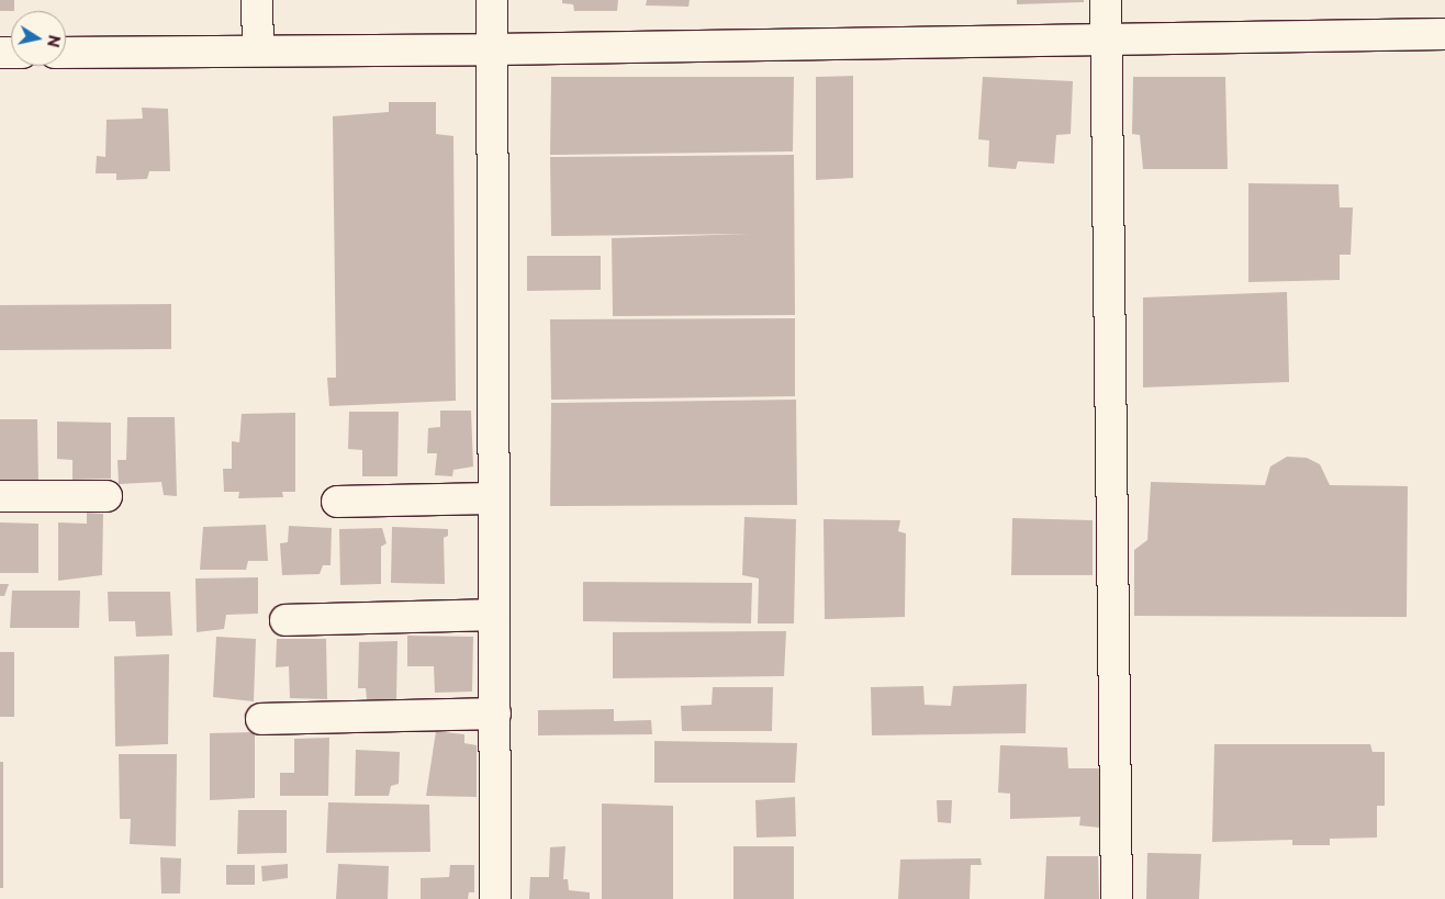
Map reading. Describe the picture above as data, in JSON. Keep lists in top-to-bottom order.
{
  "north": "right"
}
